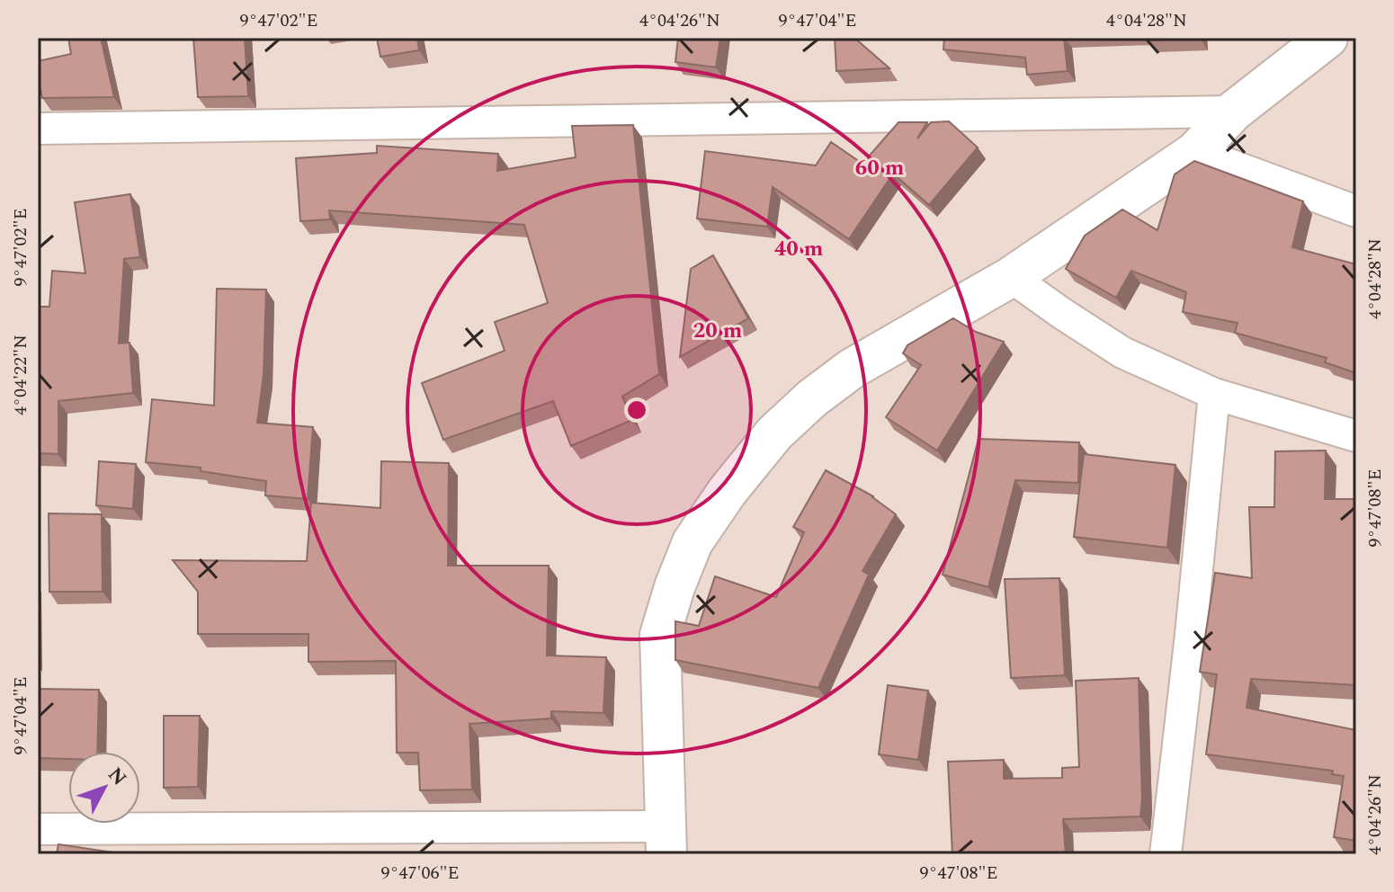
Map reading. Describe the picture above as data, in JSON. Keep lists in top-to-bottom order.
{
  "north": "top right",
  "coordinates": [
    "9°47'02\"E",
    "4°04'26\"N",
    "9°47'04\"E",
    "4°04'28\"N",
    "4°04'22\"N",
    "9°47'08\"E",
    "9°47'06\"E"
  ],
  "rings": ["60 m", "40 m", "20 m"]
}
